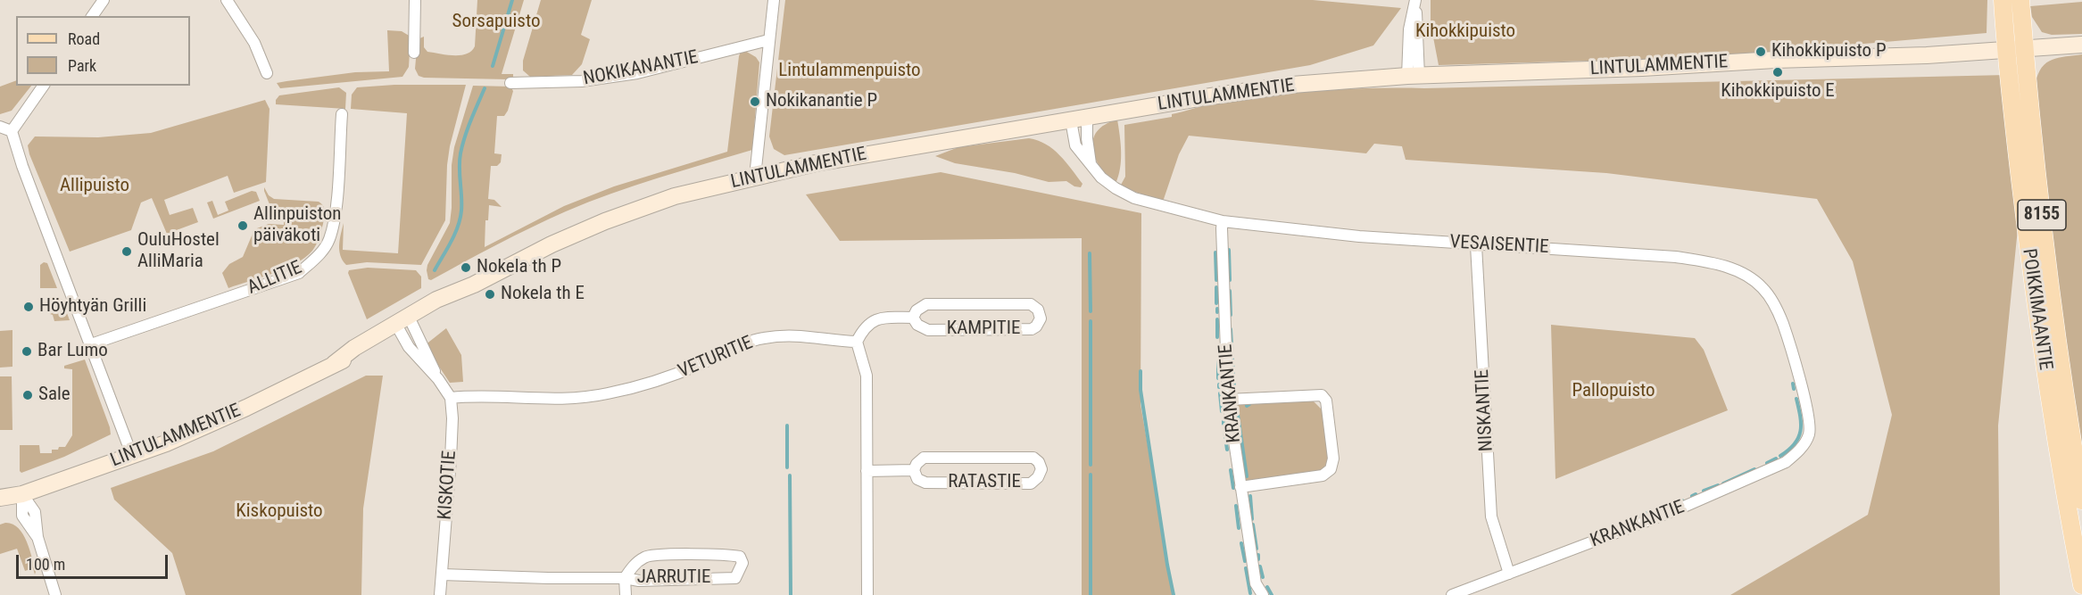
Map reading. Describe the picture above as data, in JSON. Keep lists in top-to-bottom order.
{
  "streets": {
    "main road": ["8155", "POIKKIMAANTIE"],
    "street": [
      "LINTULAMMENTIE",
      "NOKIKANANTIE",
      "VESAISENTIE",
      "ALLITIE",
      "KAMPITIE",
      "VETURITIE",
      "KRANKANTIE",
      "NISKANTIE",
      "RATASTIE",
      "KISKOTIE",
      "JARRUTIE"
    ]
  },
  "crossings": [
    ["LINTULAMMENTIE", "VESAISENTIE"],
    ["LINTULAMMENTIE", "POIKKIMAANTIE"],
    ["VESAISENTIE", "KRANKANTIE"],
    ["VESAISENTIE", "NISKANTIE"],
    ["VETURITIE", "KISKOTIE"],
    ["KRANKANTIE", "NISKANTIE"],
    ["KISKOTIE", "JARRUTIE"]
  ],
  "parks": [
    "Sorsapuisto",
    "Kihokkipuisto",
    "Lintulammenpuisto",
    "Allipuisto",
    "Pallopuisto",
    "Kiskopuisto"
  ],
  "places": [
    "Kihokkipuisto P",
    "Kihokkipuisto E",
    "Nokikanantie P",
    "Allinpuiston päiväkoti",
    "OuluHostel AlliMaria",
    "Nokela th P",
    "Nokela th E",
    "Höyhtyän Grilli",
    "Bar Lumo",
    "Sale"
  ],
  "legend": ["Road", "Park"],
  "scale_bar": "100 m"
}
